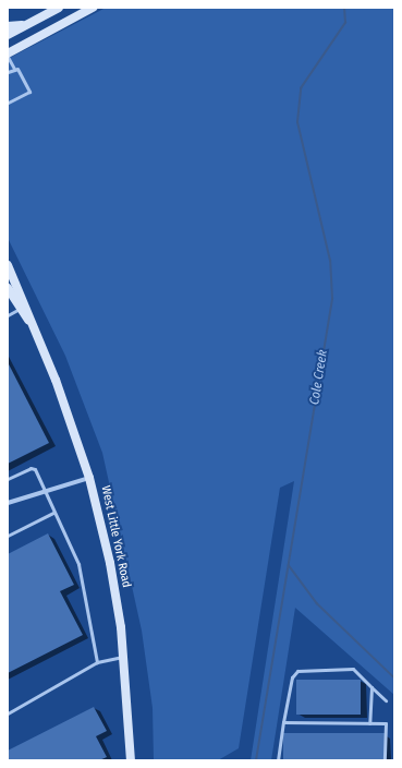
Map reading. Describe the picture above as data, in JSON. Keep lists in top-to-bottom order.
{
  "streets": {
    "main road": ["West Little York Road"]
  },
  "water": ["Cole Creek"]
}
